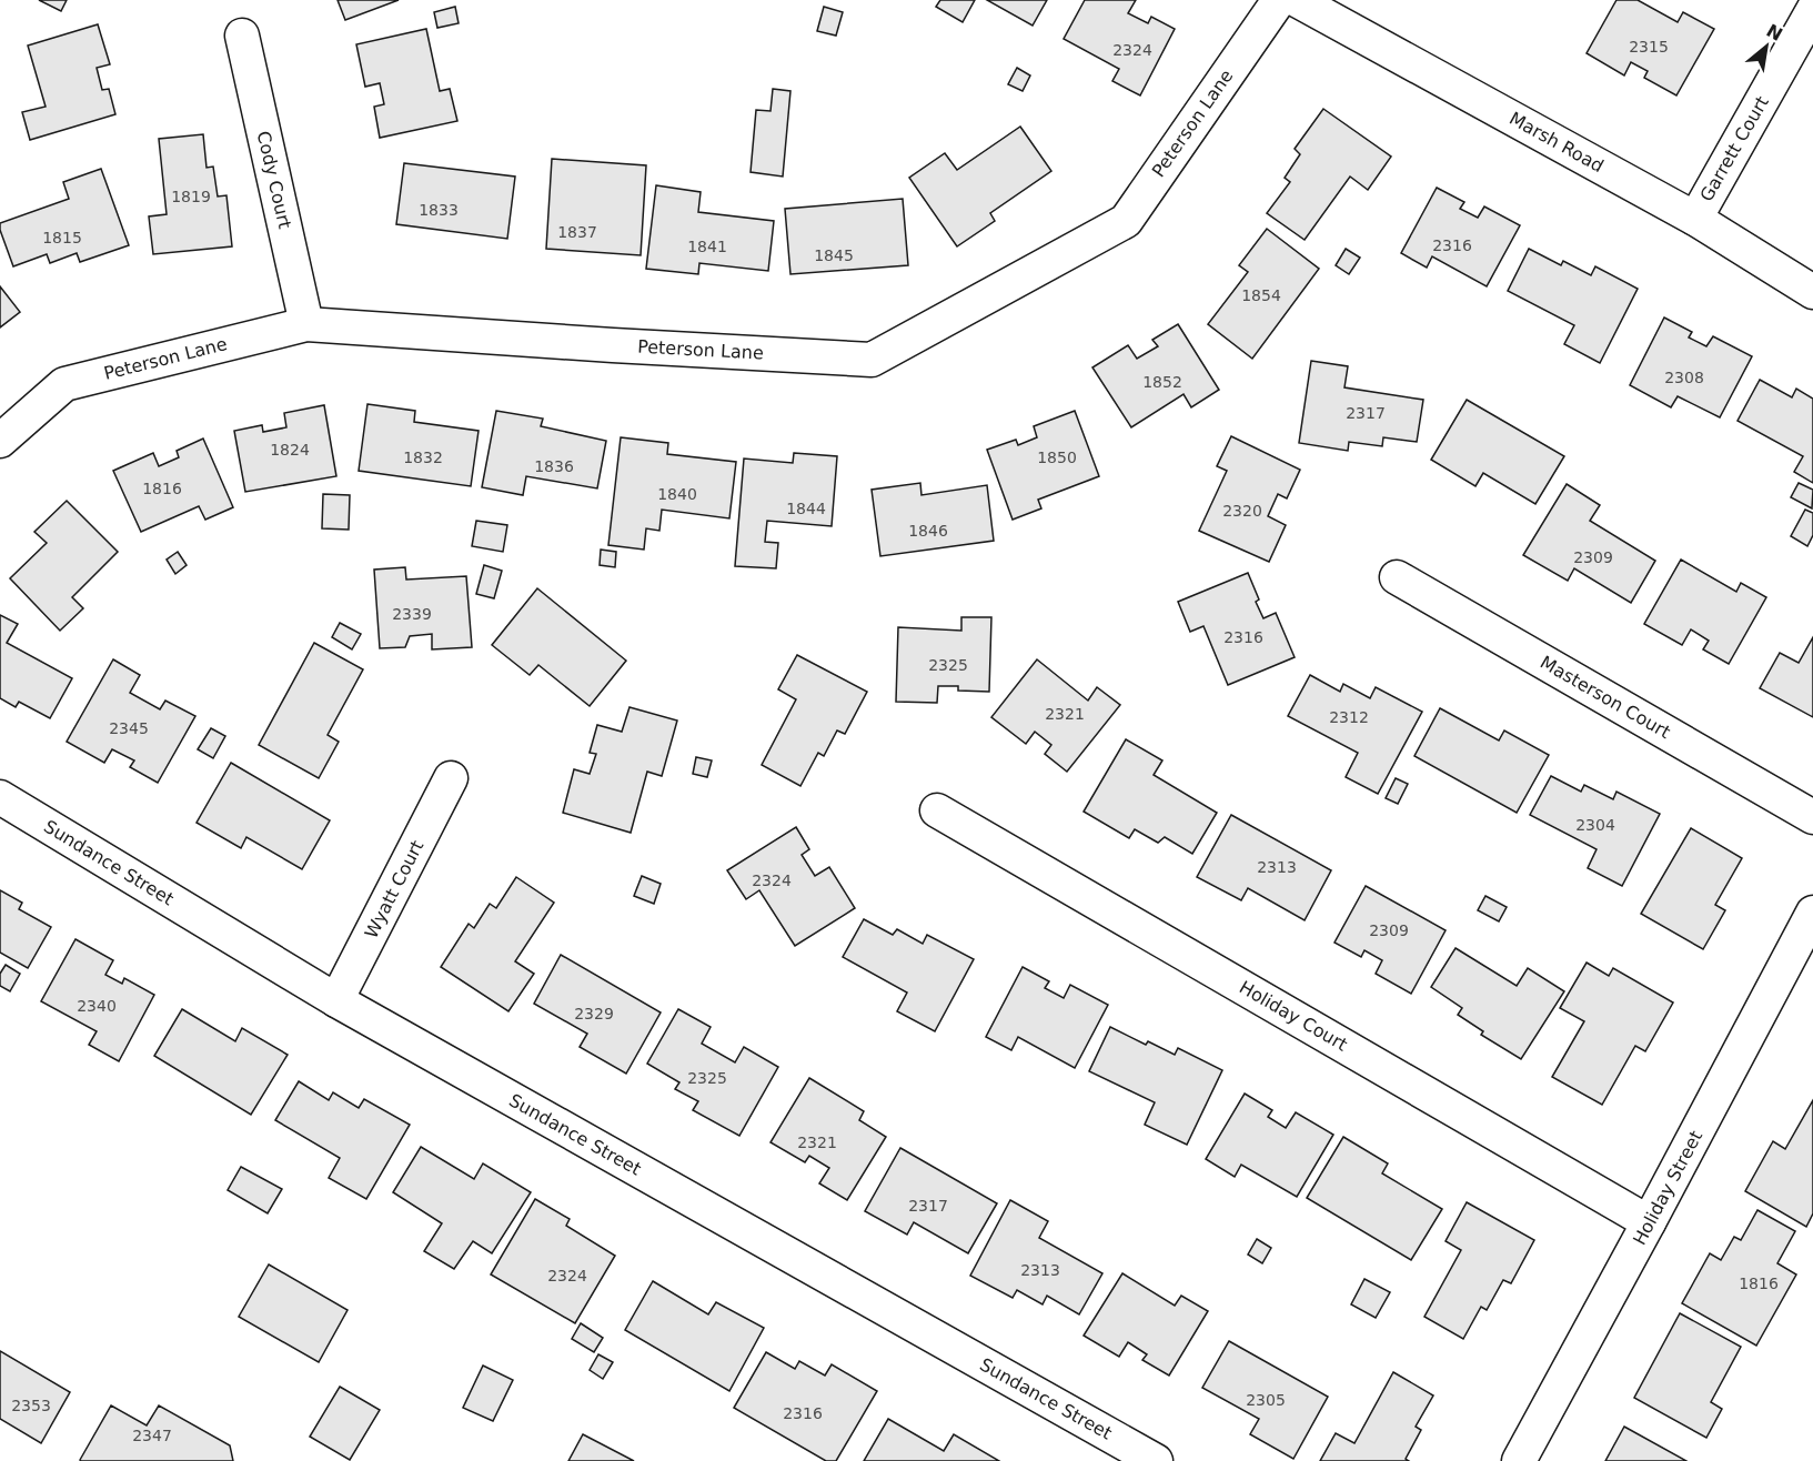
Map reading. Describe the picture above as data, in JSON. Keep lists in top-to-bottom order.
{
  "streets": {
    "street": [
      "Peterson Lane",
      "Marsh Road",
      "Garrett Court",
      "Cody Court",
      "Masterson Court",
      "Sundance Street",
      "Wyatt Court",
      "Holiday Court",
      "Holiday Street"
    ]
  },
  "crossings": [
    ["Peterson Lane", "Cody Court"],
    ["Marsh Road", "Garrett Court"],
    ["Sundance Street", "Wyatt Court"],
    ["Holiday Court", "Holiday Street"]
  ],
  "house_numbers": [
    "2315",
    "2324",
    "1819",
    "1833",
    "1837",
    "1815",
    "2316",
    "1841",
    "1845",
    "1854",
    "2308",
    "1852",
    "2317",
    "1824",
    "1832",
    "1850",
    "1836",
    "1816",
    "1840",
    "1844",
    "2320",
    "1846",
    "2309",
    "2339",
    "2316",
    "2325",
    "2321",
    "2312",
    "2345",
    "2304",
    "2313",
    "2324",
    "2309",
    "2340",
    "2329",
    "2325",
    "2321",
    "2317",
    "2313",
    "2324",
    "1816",
    "2305",
    "2353",
    "2316",
    "2347"
  ],
  "north": "top right"
}
